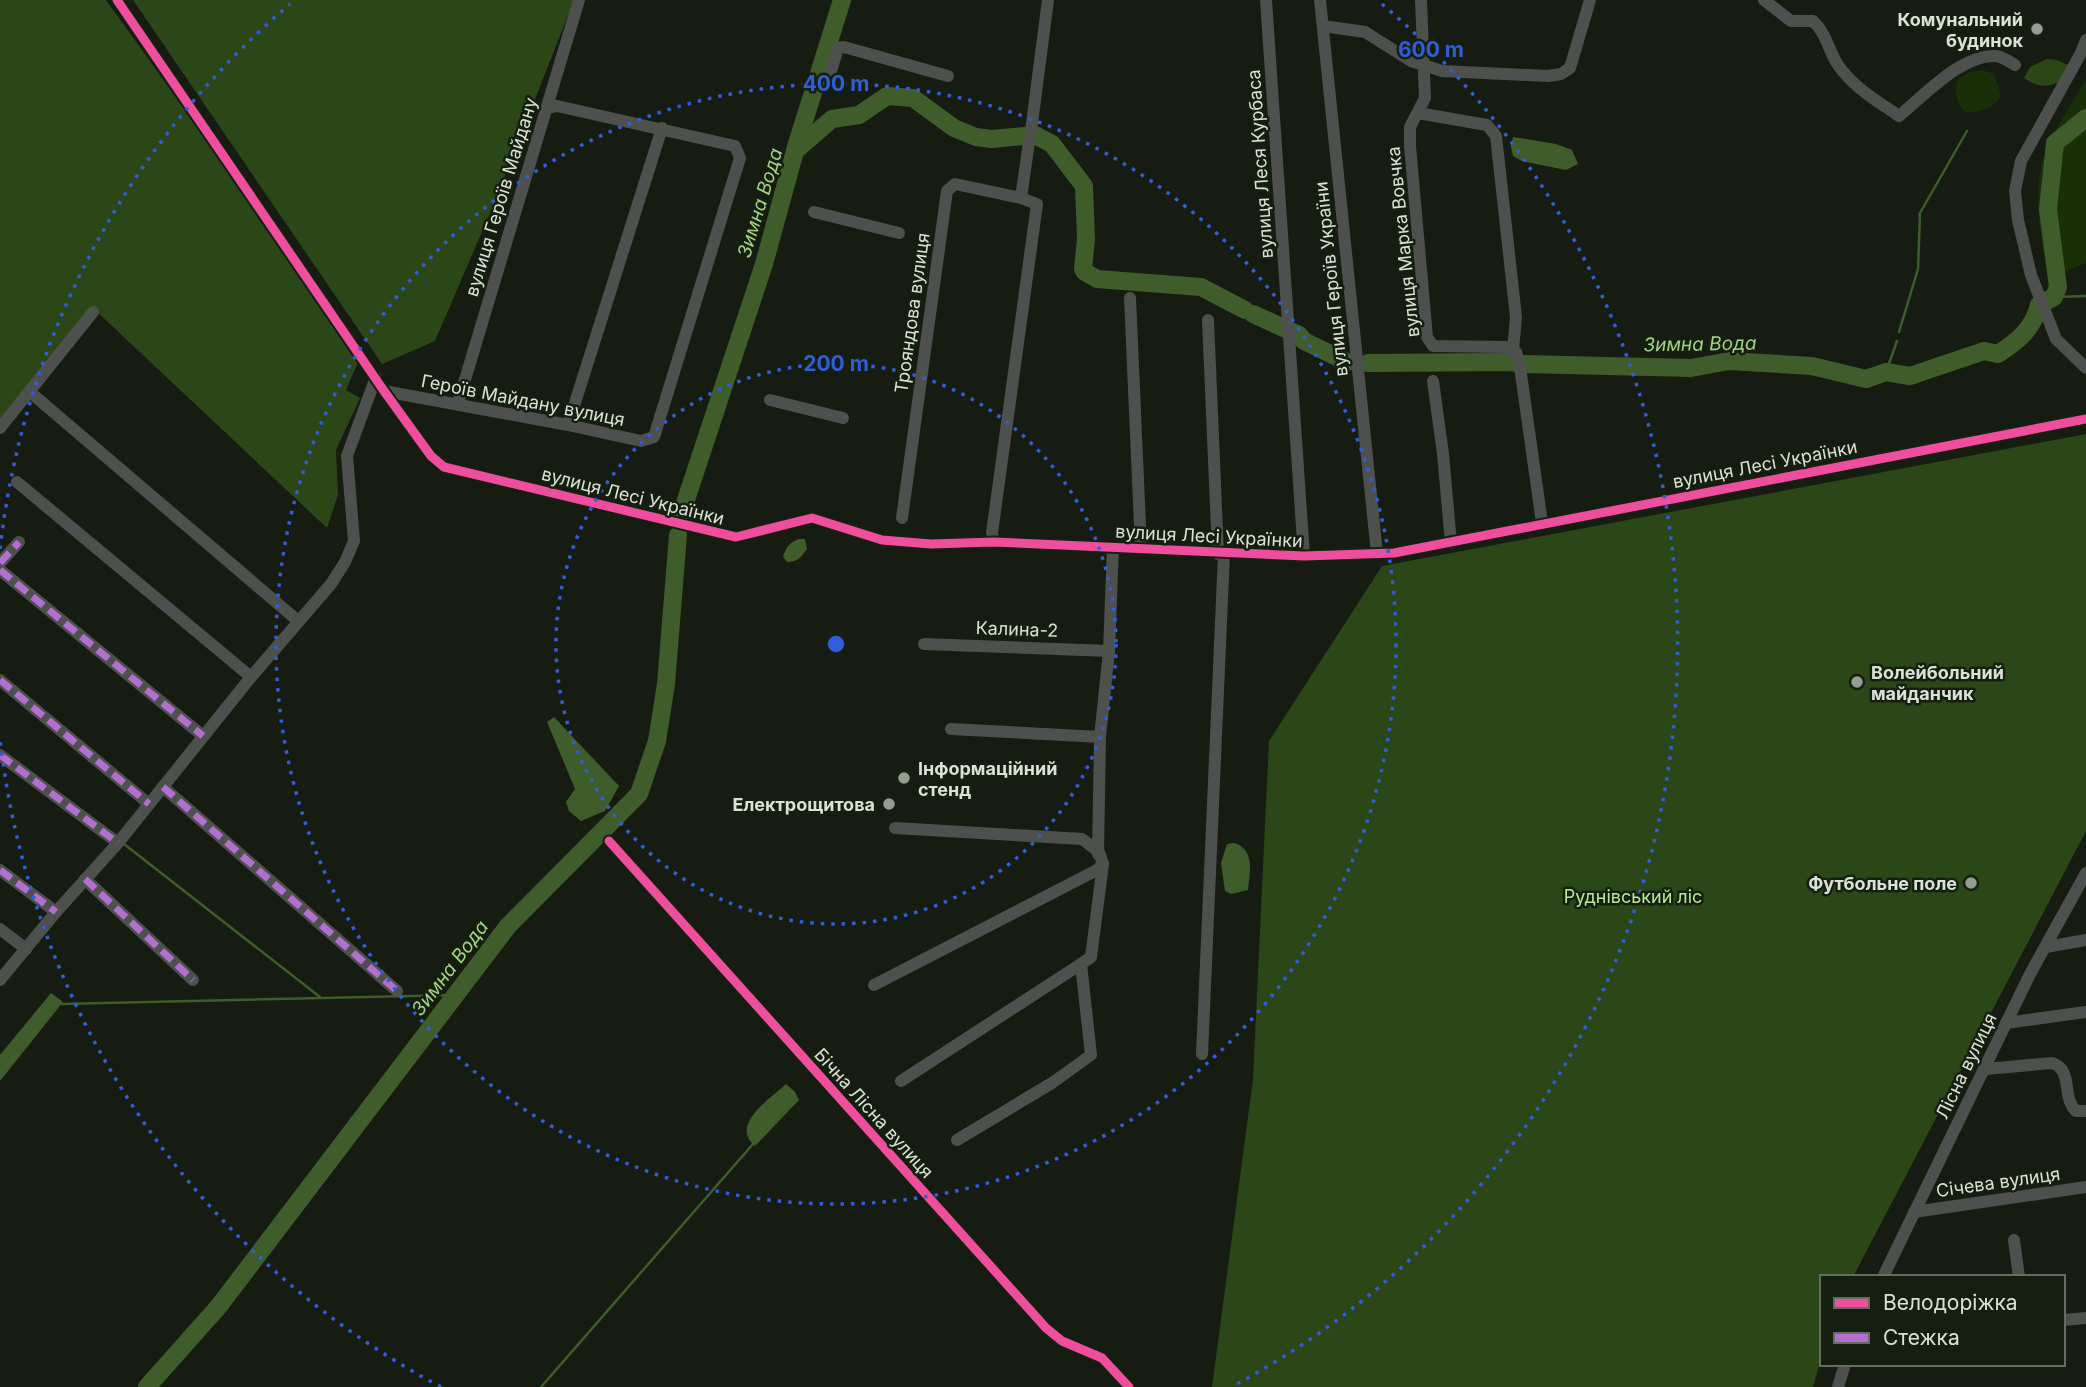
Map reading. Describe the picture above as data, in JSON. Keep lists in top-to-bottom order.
{
  "streets": {
    "street": [
      "вулиця Леся Курбаса",
      "вулиця Героїв Майдану",
      "вулиця Марка Вовчка",
      "вулиця Героїв України",
      "Трояндова вулиця",
      "Героїв Майдану вулиця",
      "вулиця Лесі Українки",
      "Калина-2",
      "Лісна вулиця",
      "Бічна Лісна вулиця",
      "Січева вулиця"
    ]
  },
  "crossings": [
    ["вулиця Леся Курбаса", "вулиця Лесі Українки"],
    ["вулиця Героїв Майдану", "Героїв Майдану вулиця"],
    ["вулиця Героїв України", "вулиця Лесі Українки"],
    ["Героїв Майдану вулиця", "вулиця Лесі Українки"],
    ["Лісна вулиця", "Січева вулиця"]
  ],
  "water": ["Зимна Вода"],
  "parks": ["Руднівський ліс"],
  "places": [
    "Комунальний будинок",
    "Волейбольний майданчик",
    "Інформаційний стенд",
    "Електрощитова",
    "Футбольне поле"
  ],
  "legend": ["Велодоріжка", "Стежка"],
  "rings": ["600 m", "400 m", "200 m"]
}
